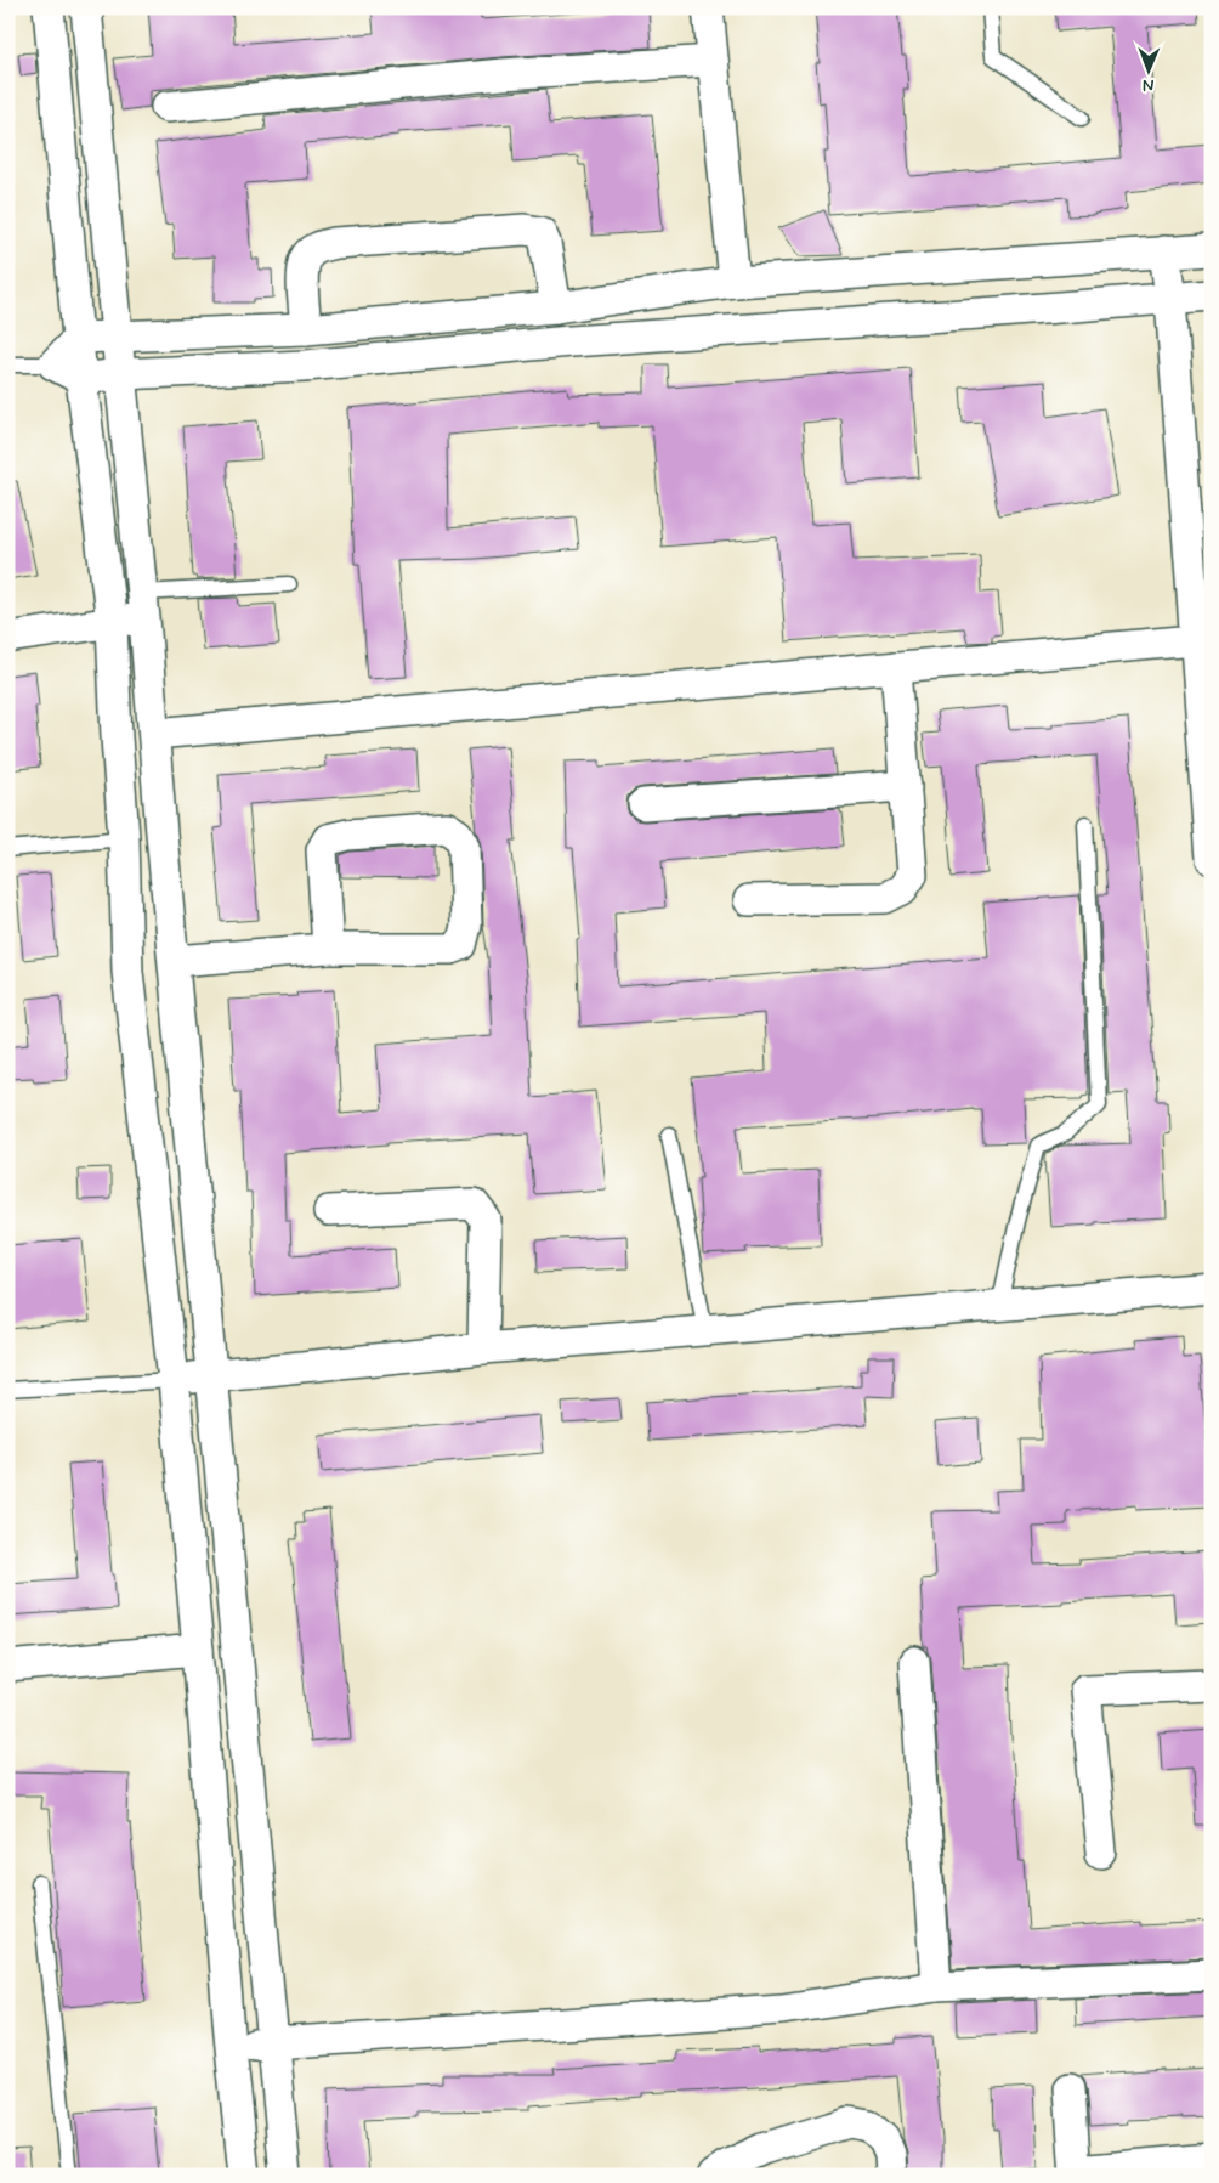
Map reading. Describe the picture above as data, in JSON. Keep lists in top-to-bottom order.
{
  "north": "bottom"
}
